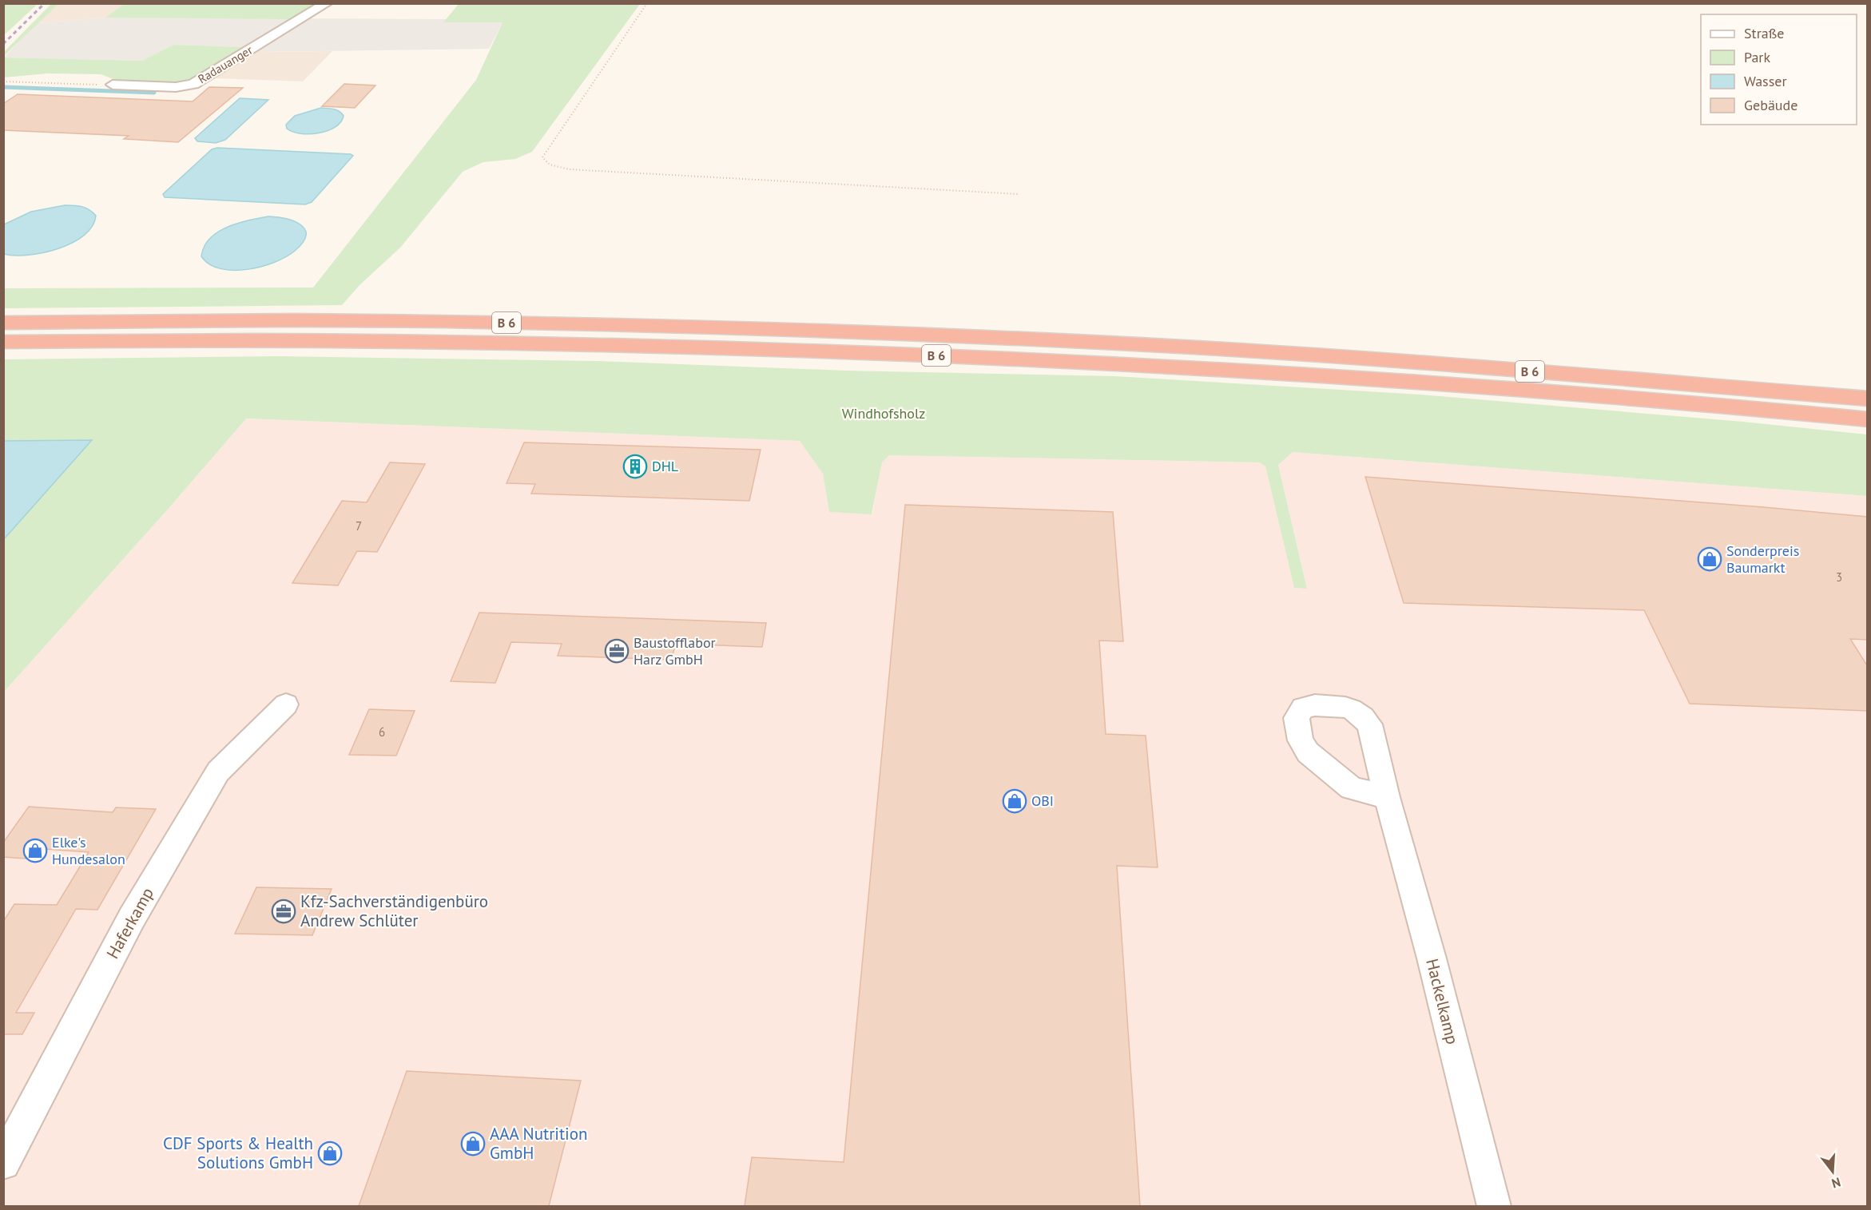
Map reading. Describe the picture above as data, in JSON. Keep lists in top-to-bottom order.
{
  "streets": {
    "highway": ["B 6"],
    "street": ["Radauanger", "Haferkamp", "Hackelkamp"]
  },
  "parks": ["Windhofsholz"],
  "places": {
    "building": ["DHL"],
    "shop": [
      "Sonderpreis Baumarkt",
      "OBI",
      "Elke's Hundesalon",
      "AAA Nutrition GmbH",
      "CDF Sports & Health Solutions GmbH"
    ],
    "office": ["Baustofflabor Harz GmbH", "Kfz-Sachverständigenbüro Andrew Schlüter"]
  },
  "house_numbers": ["7", "3", "6"],
  "legend": [
    "Straße",
    "Park",
    "Wasser",
    "Gebäude"
  ],
  "north": "bottom"
}
